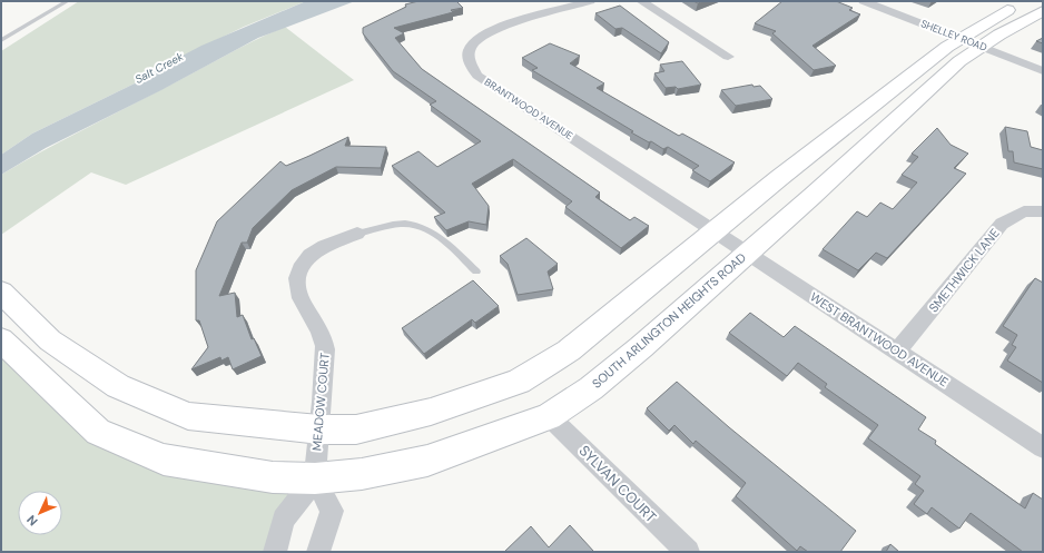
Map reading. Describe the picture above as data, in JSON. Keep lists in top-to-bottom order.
{
  "streets": {
    "main road": ["SOUTH ARLINGTON HEIGHTS ROAD"],
    "street": [
      "SHELLEY ROAD",
      "BRANTWOOD AVENUE",
      "SMETHWICK LANE",
      "WEST BRANTWOOD AVENUE",
      "MEADOW COURT",
      "SYLVAN COURT"
    ]
  },
  "crossings": [
    ["SHELLEY ROAD", "SOUTH ARLINGTON HEIGHTS ROAD"],
    ["BRANTWOOD AVENUE", "SOUTH ARLINGTON HEIGHTS ROAD"],
    ["BRANTWOOD AVENUE", "WEST BRANTWOOD AVENUE"],
    ["SMETHWICK LANE", "WEST BRANTWOOD AVENUE"],
    ["SOUTH ARLINGTON HEIGHTS ROAD", "WEST BRANTWOOD AVENUE"],
    ["SOUTH ARLINGTON HEIGHTS ROAD", "MEADOW COURT"],
    ["SOUTH ARLINGTON HEIGHTS ROAD", "SYLVAN COURT"]
  ],
  "water": ["Salt Creek"],
  "north": "bottom left"
}
